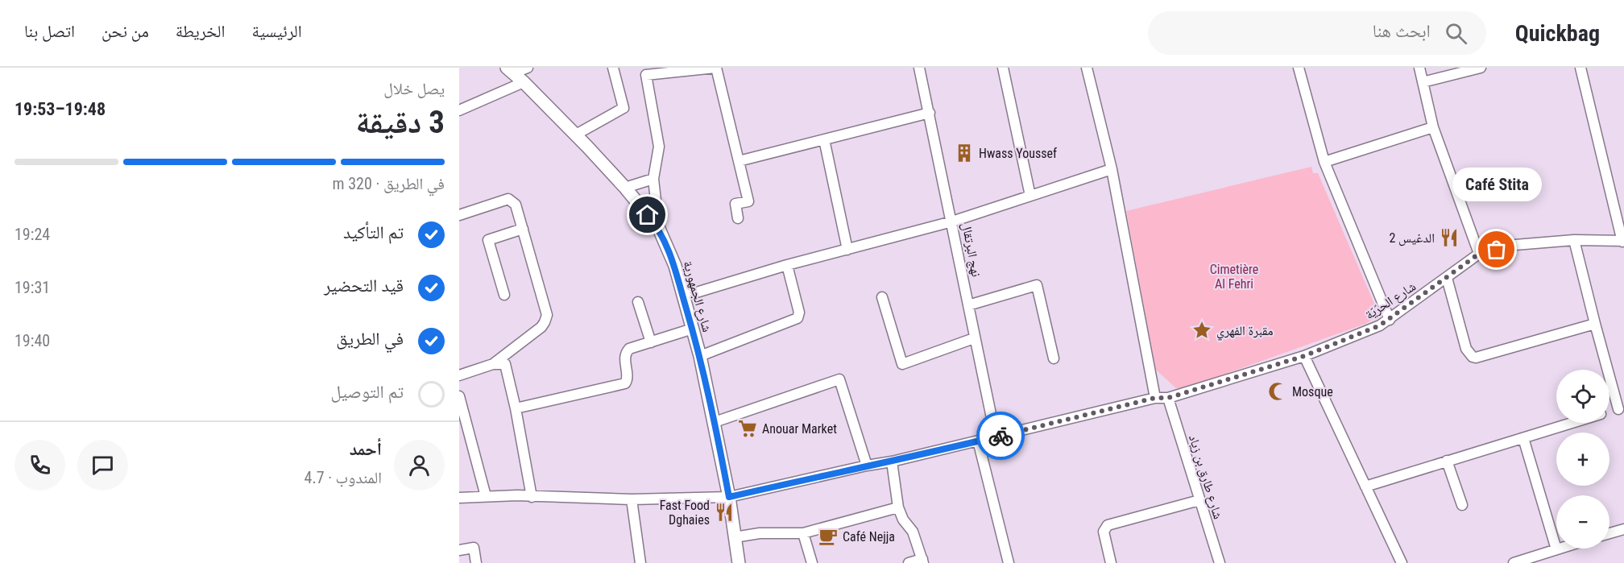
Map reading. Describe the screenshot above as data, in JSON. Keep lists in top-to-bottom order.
{
  "streets": {
    "street": [
      "نهج البرتقال",
      "شارع الجمهورية",
      "شارع الحرّيّة",
      "شارع طارق بن زياد"
    ]
  },
  "crossings": [
    ["نهج البرتقال", "شارع الحرّيّة"],
    ["شارع الجمهورية", "شارع الحرّيّة"],
    ["شارع الحرّيّة", "شارع طارق بن زياد"]
  ],
  "parks": ["Cimetière Al Fehri"],
  "places": {
    "building": ["Hwass Youssef"],
    "restaurant": ["الدغيس 2", "Fast Food Dghaies"],
    "other": ["Café Stita"],
    "place": ["مقبرة الفهري"],
    "mosque": ["Mosque"],
    "supermarket": ["Anouar Market"],
    "cafe": ["Café Nejja"]
  },
  "page": {
    "header": "Quickbag",
    "search": "ابحث هنا",
    "nav": [
      "الرئيسية",
      "الخريطة",
      "من نحن",
      "اتصل بنا"
    ],
    "heading": ["3 دقيقة", "يصل خلال", "19:48–19:53"],
    "panel": ["أحمد", "المندوب · 4.7"],
    "bar": "في الطريق · 320 m",
    "bubble": "Café Stita",
    "list": [
      ["تم التأكيد", "19:24"],
      ["قيد التحضير", "19:31"],
      ["في الطريق", "19:40"],
      "تم التوصيل"
    ],
    "map_buttons": ["+", "−"]
  }
}
